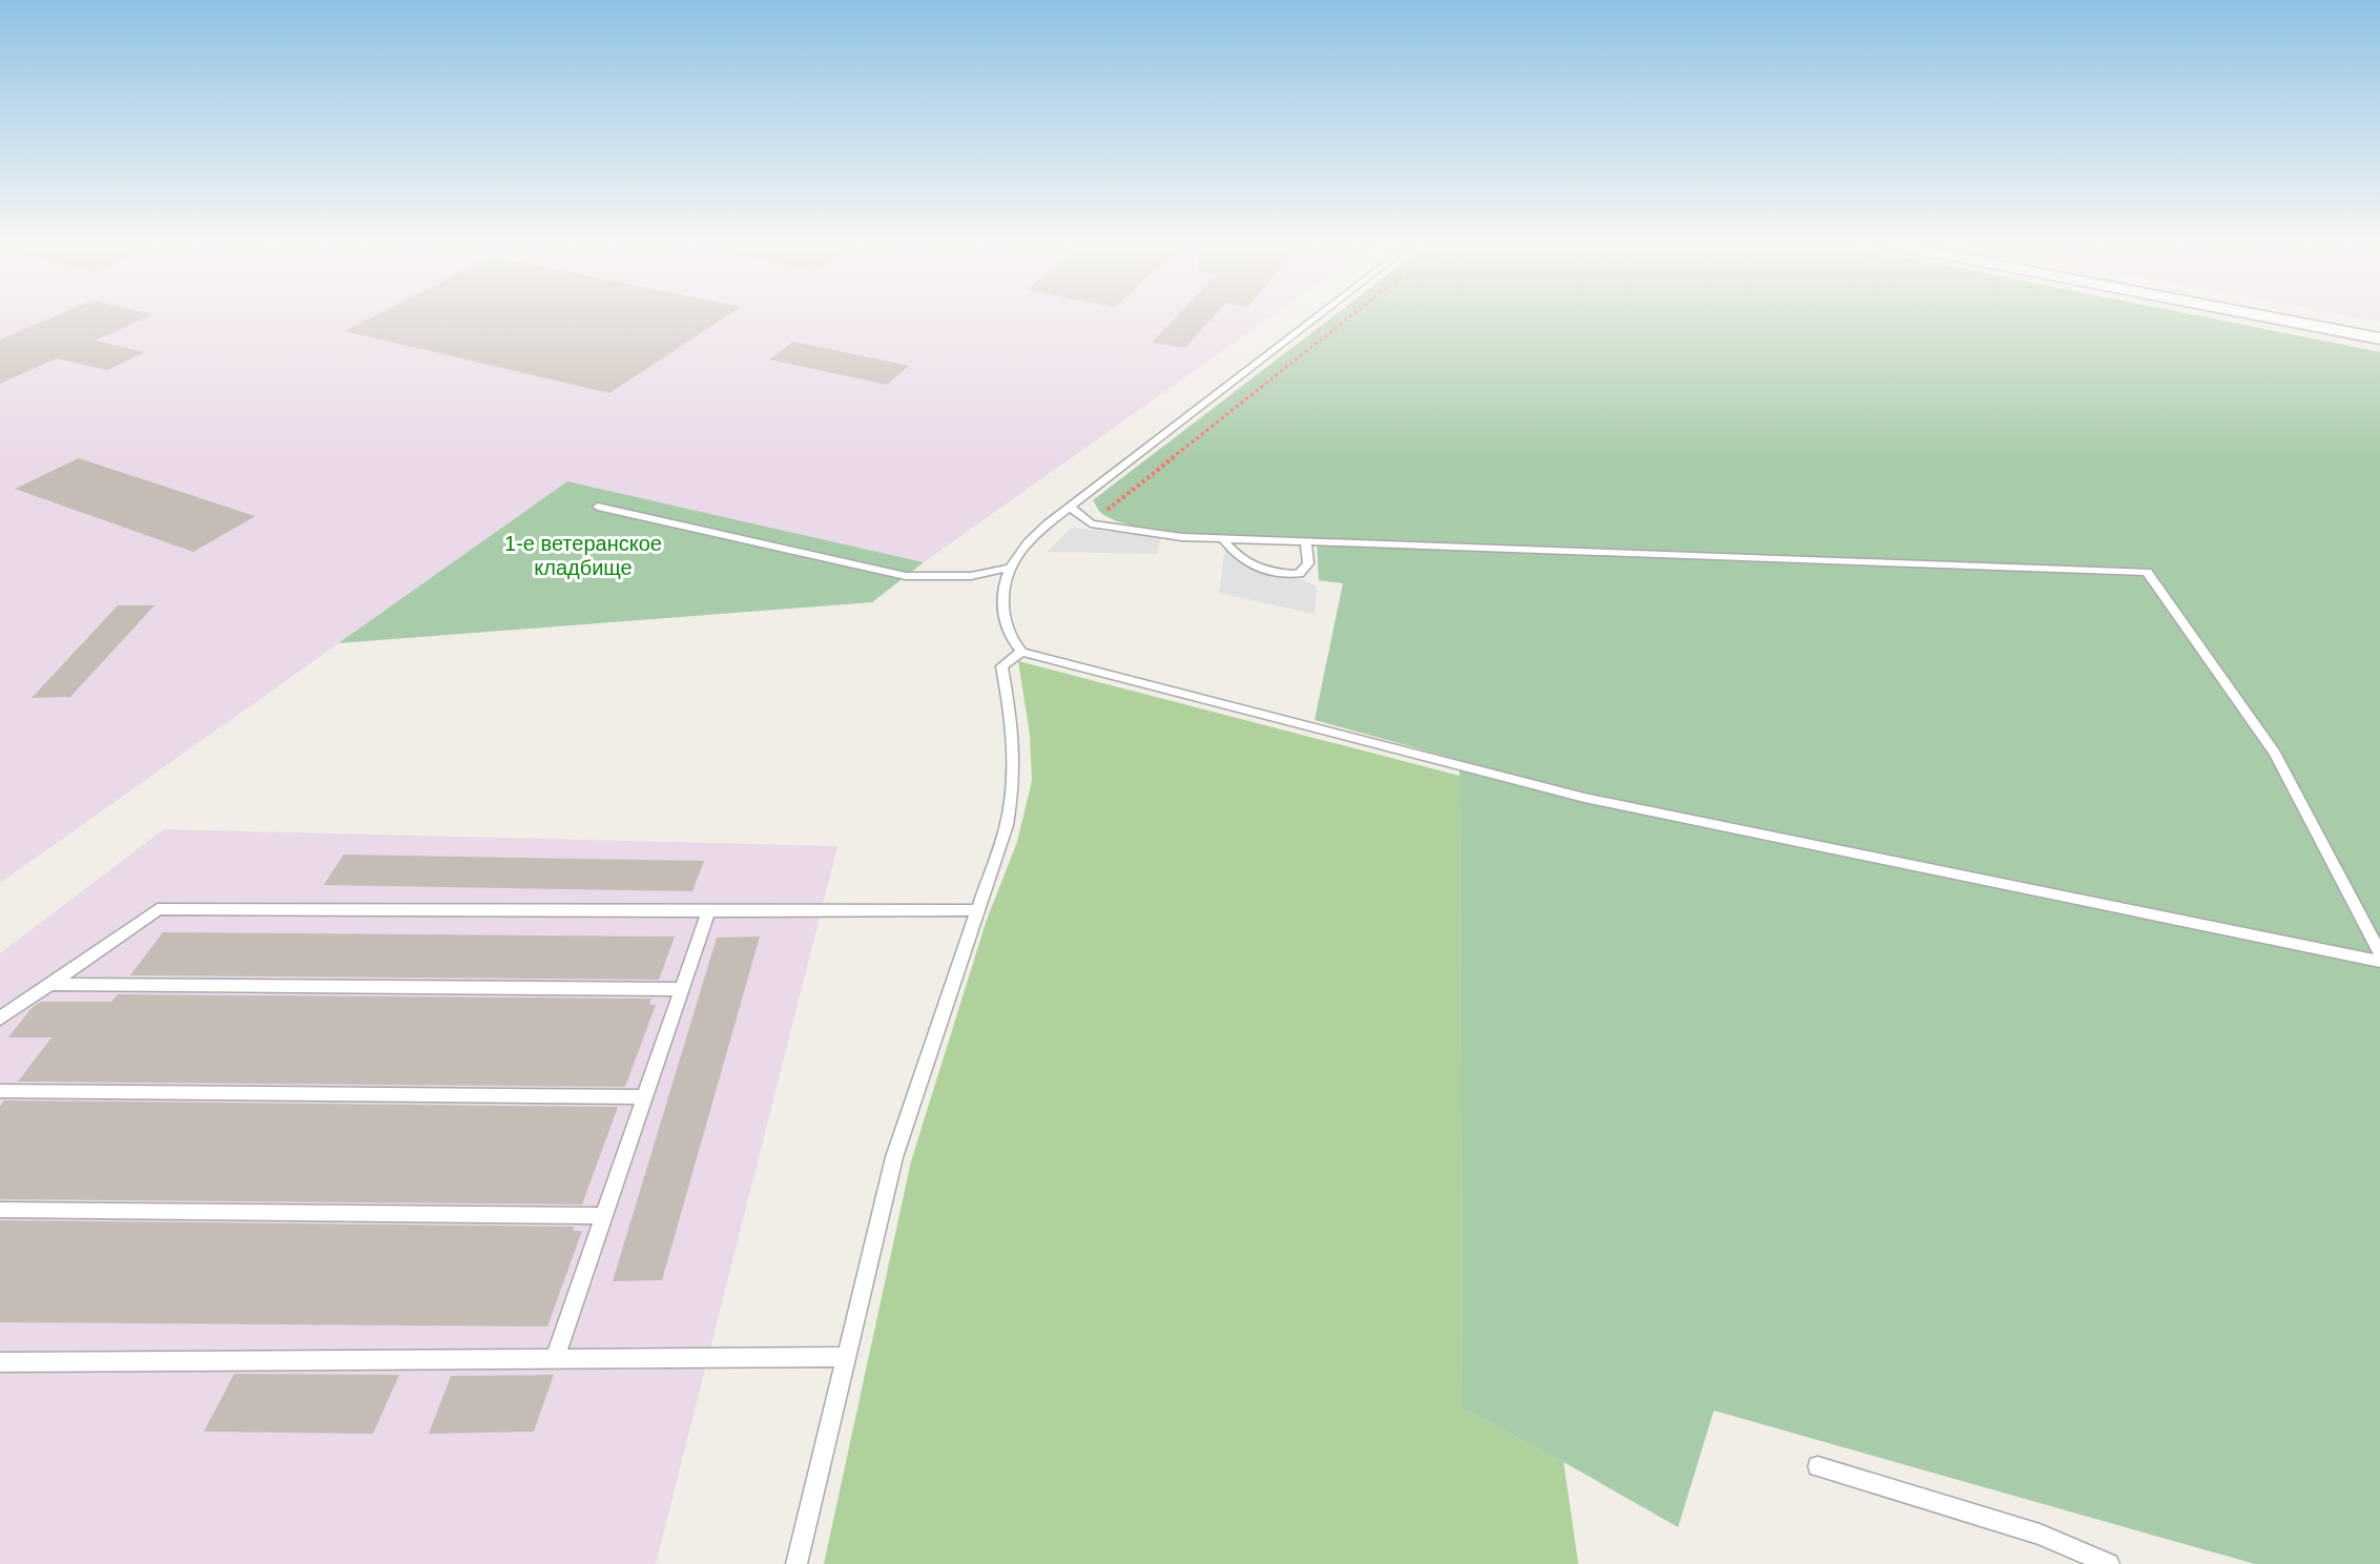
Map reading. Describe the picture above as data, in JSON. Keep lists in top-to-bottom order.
{
  "parks": ["1-е ветеранское кладбище"]
}
